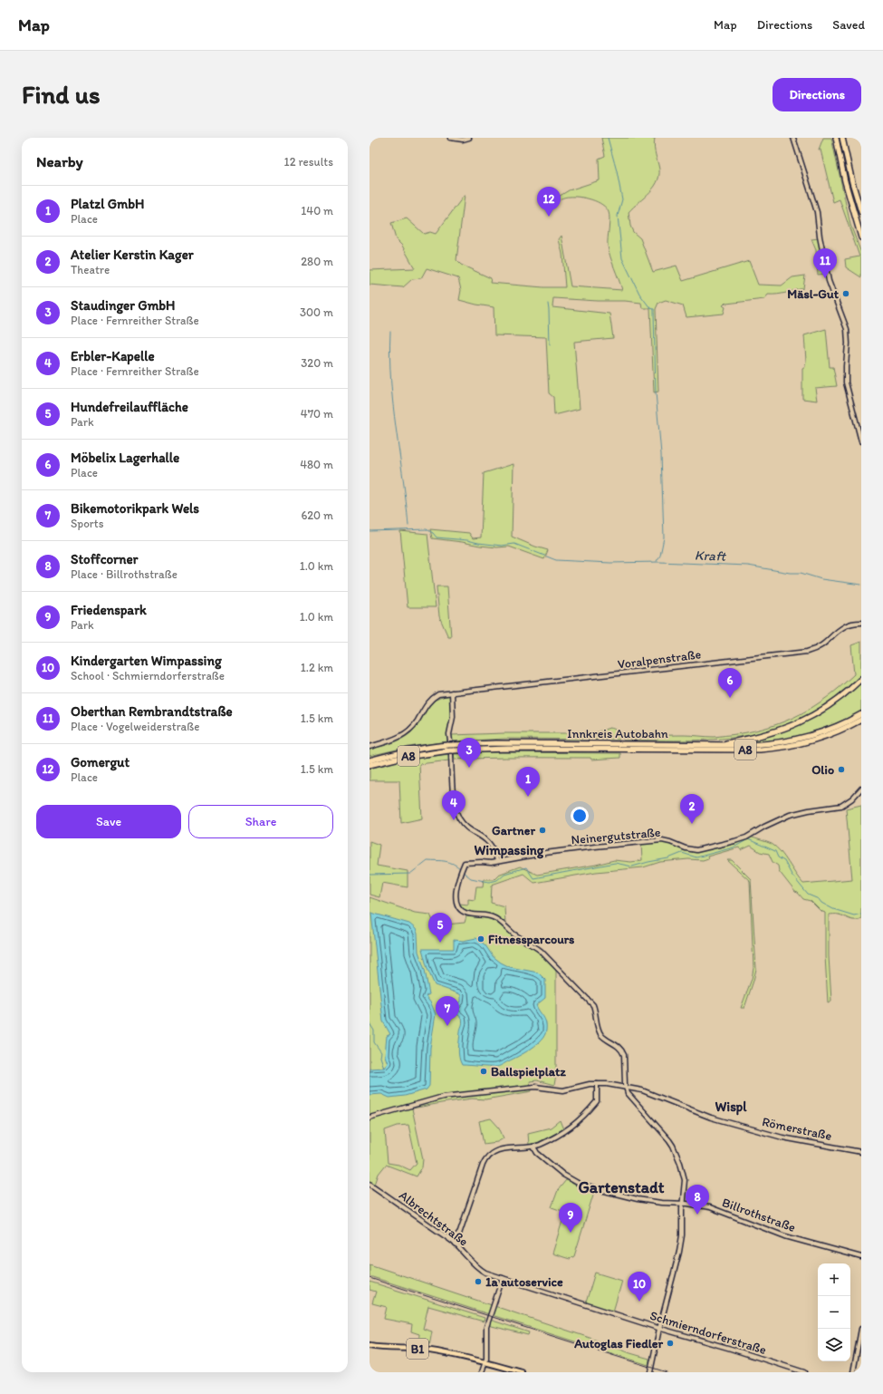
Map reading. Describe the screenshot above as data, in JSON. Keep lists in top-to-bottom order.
{
  "streets": {
    "highway": ["Innkreis Autobahn", "A8"],
    "main road": ["B1"],
    "street": [
      "Voralpenstraße",
      "Neinergutstraße",
      "Römerstraße",
      "Billrothstraße",
      "Albrechtstraße",
      "Schmierndorferstraße"
    ]
  },
  "crossings": [
    ["Neinergutstraße", "Römerstraße"],
    ["Albrechtstraße", "Schmierndorferstraße"]
  ],
  "districts": ["Wimpassing", "Wispl", "Gartenstadt"],
  "water": ["Kraft"],
  "places": [
    "Mäsl-Gut",
    "Olio",
    "Gartner",
    "Fitnessparcours",
    "Ballspielplatz",
    "1a autoservice",
    "Autoglas Fiedler"
  ],
  "page": {
    "header": "Map",
    "nav": ["Map", "Directions", "Saved"],
    "buttons": [
      "Directions",
      ["Save", "Share"]
    ],
    "title": "Find us",
    "heading": ["Nearby", "12 results"],
    "list": [
      {
        "mark": "1",
        "name": "Platzl GmbH",
        "note": "Place",
        "value": "140 m"
      },
      {
        "mark": "2",
        "name": "Atelier Kerstin Kager",
        "note": "Theatre",
        "value": "280 m"
      },
      {
        "mark": "3",
        "name": "Staudinger GmbH",
        "note": "Place · Fernreither Straße",
        "value": "300 m"
      },
      {
        "mark": "4",
        "name": "Erbler-Kapelle",
        "note": "Place · Fernreither Straße",
        "value": "320 m"
      },
      {
        "mark": "5",
        "name": "Hundefreilauffläche",
        "note": "Park",
        "value": "470 m"
      },
      {
        "mark": "6",
        "name": "Möbelix Lagerhalle",
        "note": "Place",
        "value": "480 m"
      },
      {
        "mark": "7",
        "name": "Bikemotorikpark Wels",
        "note": "Sports",
        "value": "620 m"
      },
      {
        "mark": "8",
        "name": "Stoffcorner",
        "note": "Place · Billrothstraße",
        "value": "1.0 km"
      },
      {
        "mark": "9",
        "name": "Friedenspark",
        "note": "Park",
        "value": "1.0 km"
      },
      {
        "mark": "10",
        "name": "Kindergarten Wimpassing",
        "note": "School · Schmierndorferstraße",
        "value": "1.2 km"
      },
      {
        "mark": "11",
        "name": "Oberthan Rembrandtstraße",
        "note": "Place · Vogelweiderstraße",
        "value": "1.5 km"
      },
      {
        "mark": "12",
        "name": "Gomergut",
        "note": "Place",
        "value": "1.5 km"
      }
    ],
    "pins": [
      "12",
      "11",
      "6",
      "3",
      "1",
      "4",
      "2",
      "5",
      "7",
      "8",
      "9",
      "10"
    ],
    "map_buttons": ["+", "−"]
  }
}
